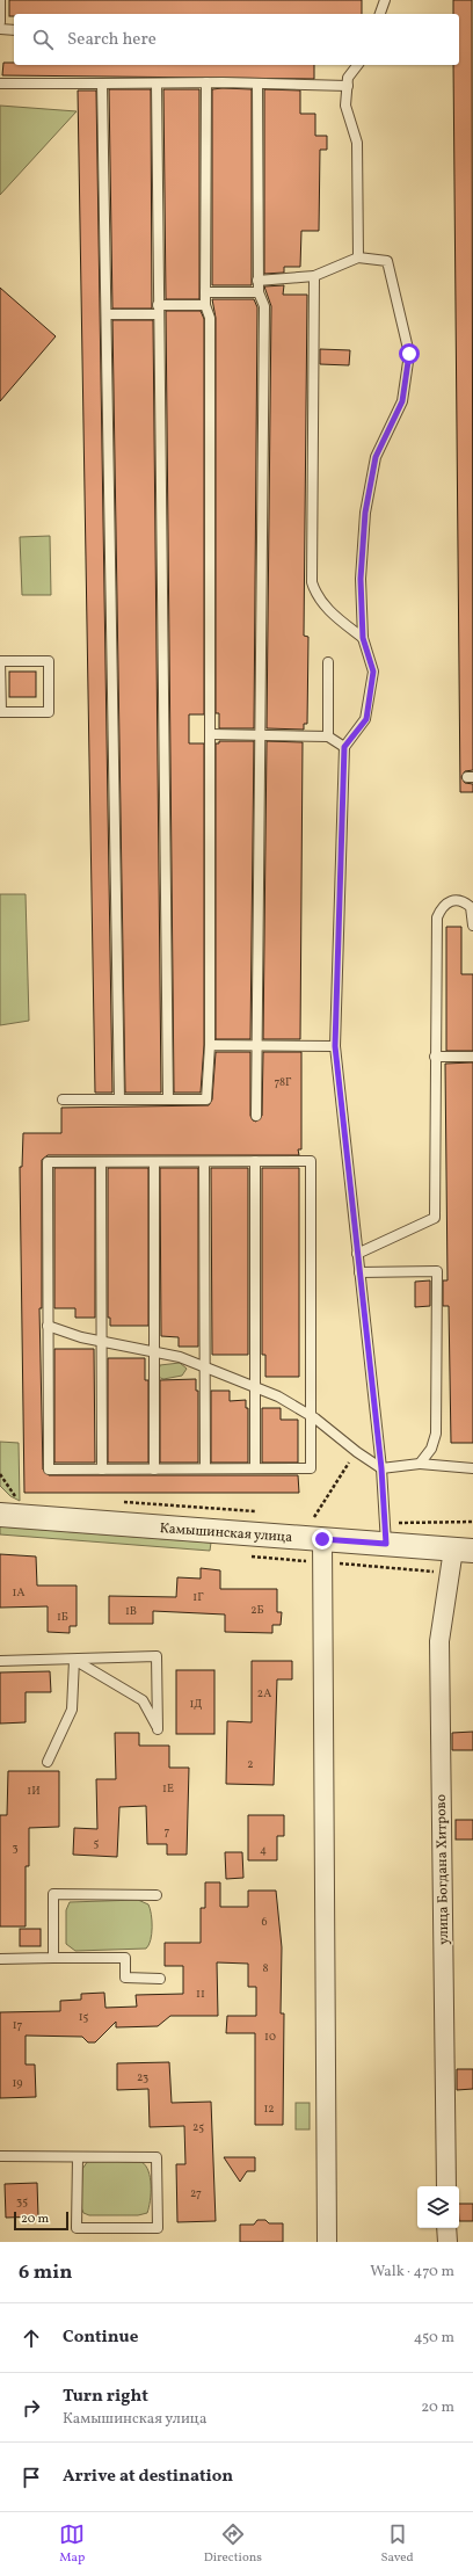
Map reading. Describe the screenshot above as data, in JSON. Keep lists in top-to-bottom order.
{
  "streets": {
    "street": ["Камышинская улица", "улица Богдана Хитрово"]
  },
  "crossings": [
    ["Камышинская улица", "улица Богдана Хитрово"]
  ],
  "house_numbers": [
    "78Г",
    "1А",
    "1Г",
    "2Б",
    "1В",
    "1Б",
    "2А",
    "1Д",
    "2",
    "1Е",
    "1И",
    "7",
    "5",
    "3",
    "4",
    "6",
    "8",
    "11",
    "15",
    "17",
    "10",
    "23",
    "19",
    "12",
    "25",
    "27",
    "35"
  ],
  "scale_bar": "20 m",
  "page": {
    "search": "Search here",
    "scale": "20 m",
    "heading": ["6 min", "Walk · 470 m"],
    "list": [
      ["Continue", "450 m"],
      ["Turn right", "Камышинская улица", "20 m"],
      "Arrive at destination"
    ],
    "nav": ["Map", "Directions", "Saved"]
  }
}
